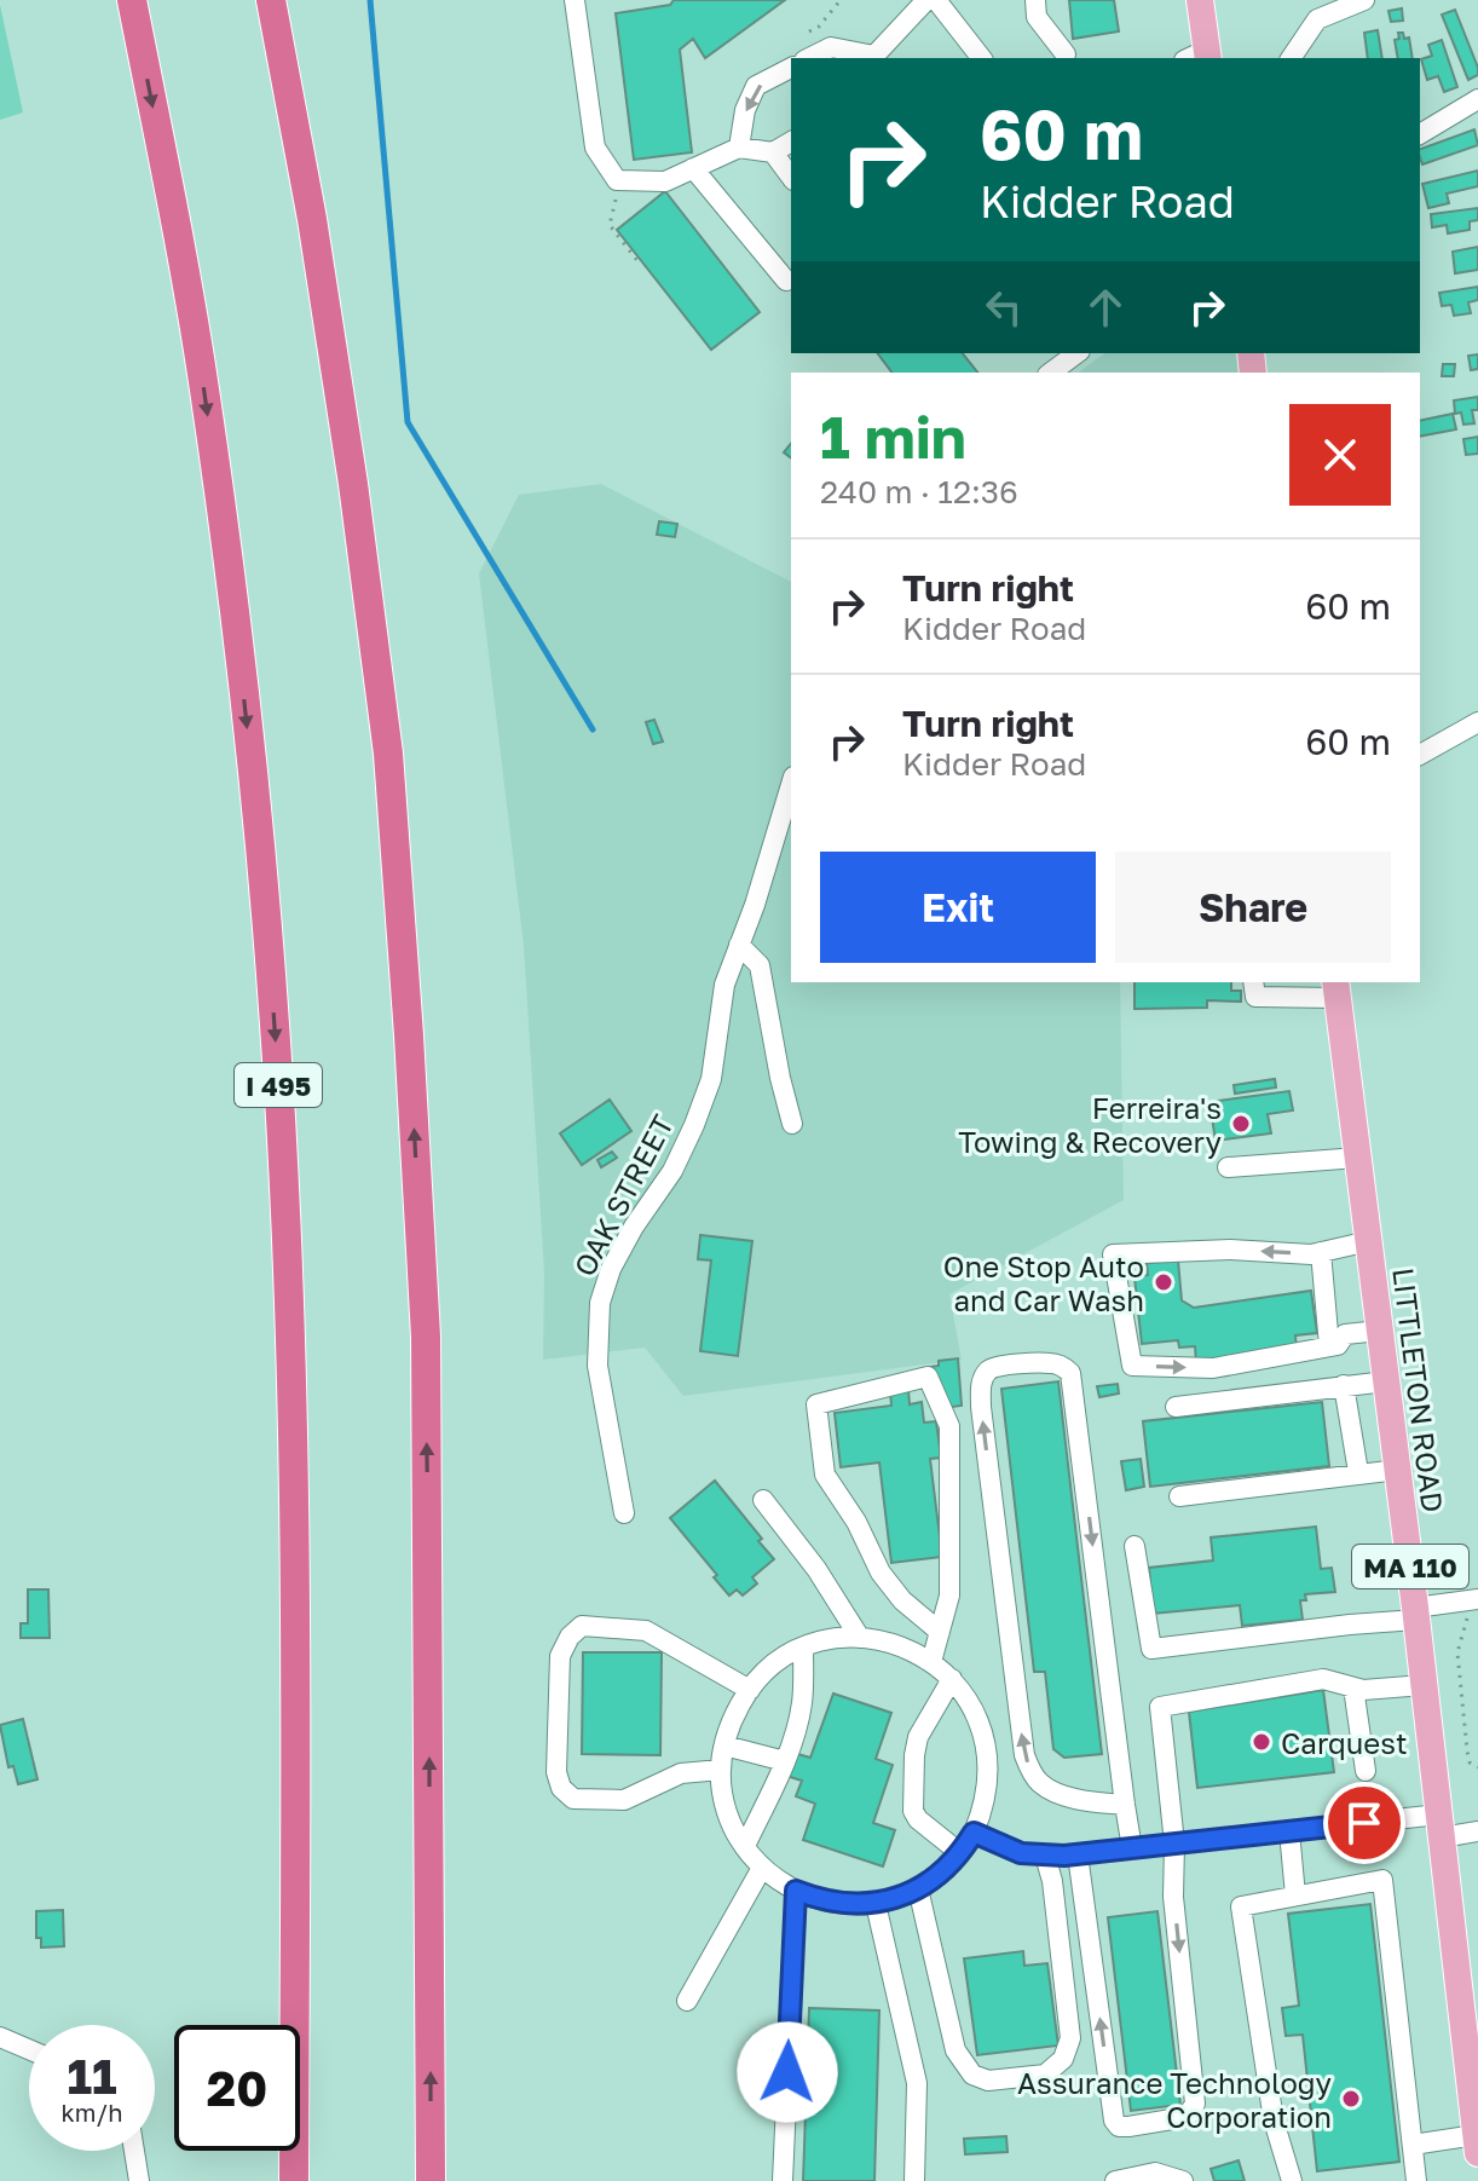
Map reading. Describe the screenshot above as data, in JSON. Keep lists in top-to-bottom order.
{
  "streets": {
    "highway": ["I 495"],
    "main road": ["LITTLETON ROAD", "MA 110"],
    "street": ["OAK STREET"]
  },
  "places": [
    "Ferreira's Towing & Recovery",
    "One Stop Auto and Car Wash",
    "Carquest",
    "Assurance Technology Corporation"
  ],
  "page": {
    "turn": ["60 m", "Kidder Road"],
    "heading": ["1 min", "240 m · 12:36"],
    "list": [
      {
        "name": "Turn right",
        "note": "Kidder Road",
        "value": "60 m"
      },
      {
        "name": "Turn right",
        "note": "Kidder Road",
        "value": "60 m"
      }
    ],
    "buttons": ["Exit", "Share"],
    "speed": "11 km/h",
    "limit": "20"
  }
}
